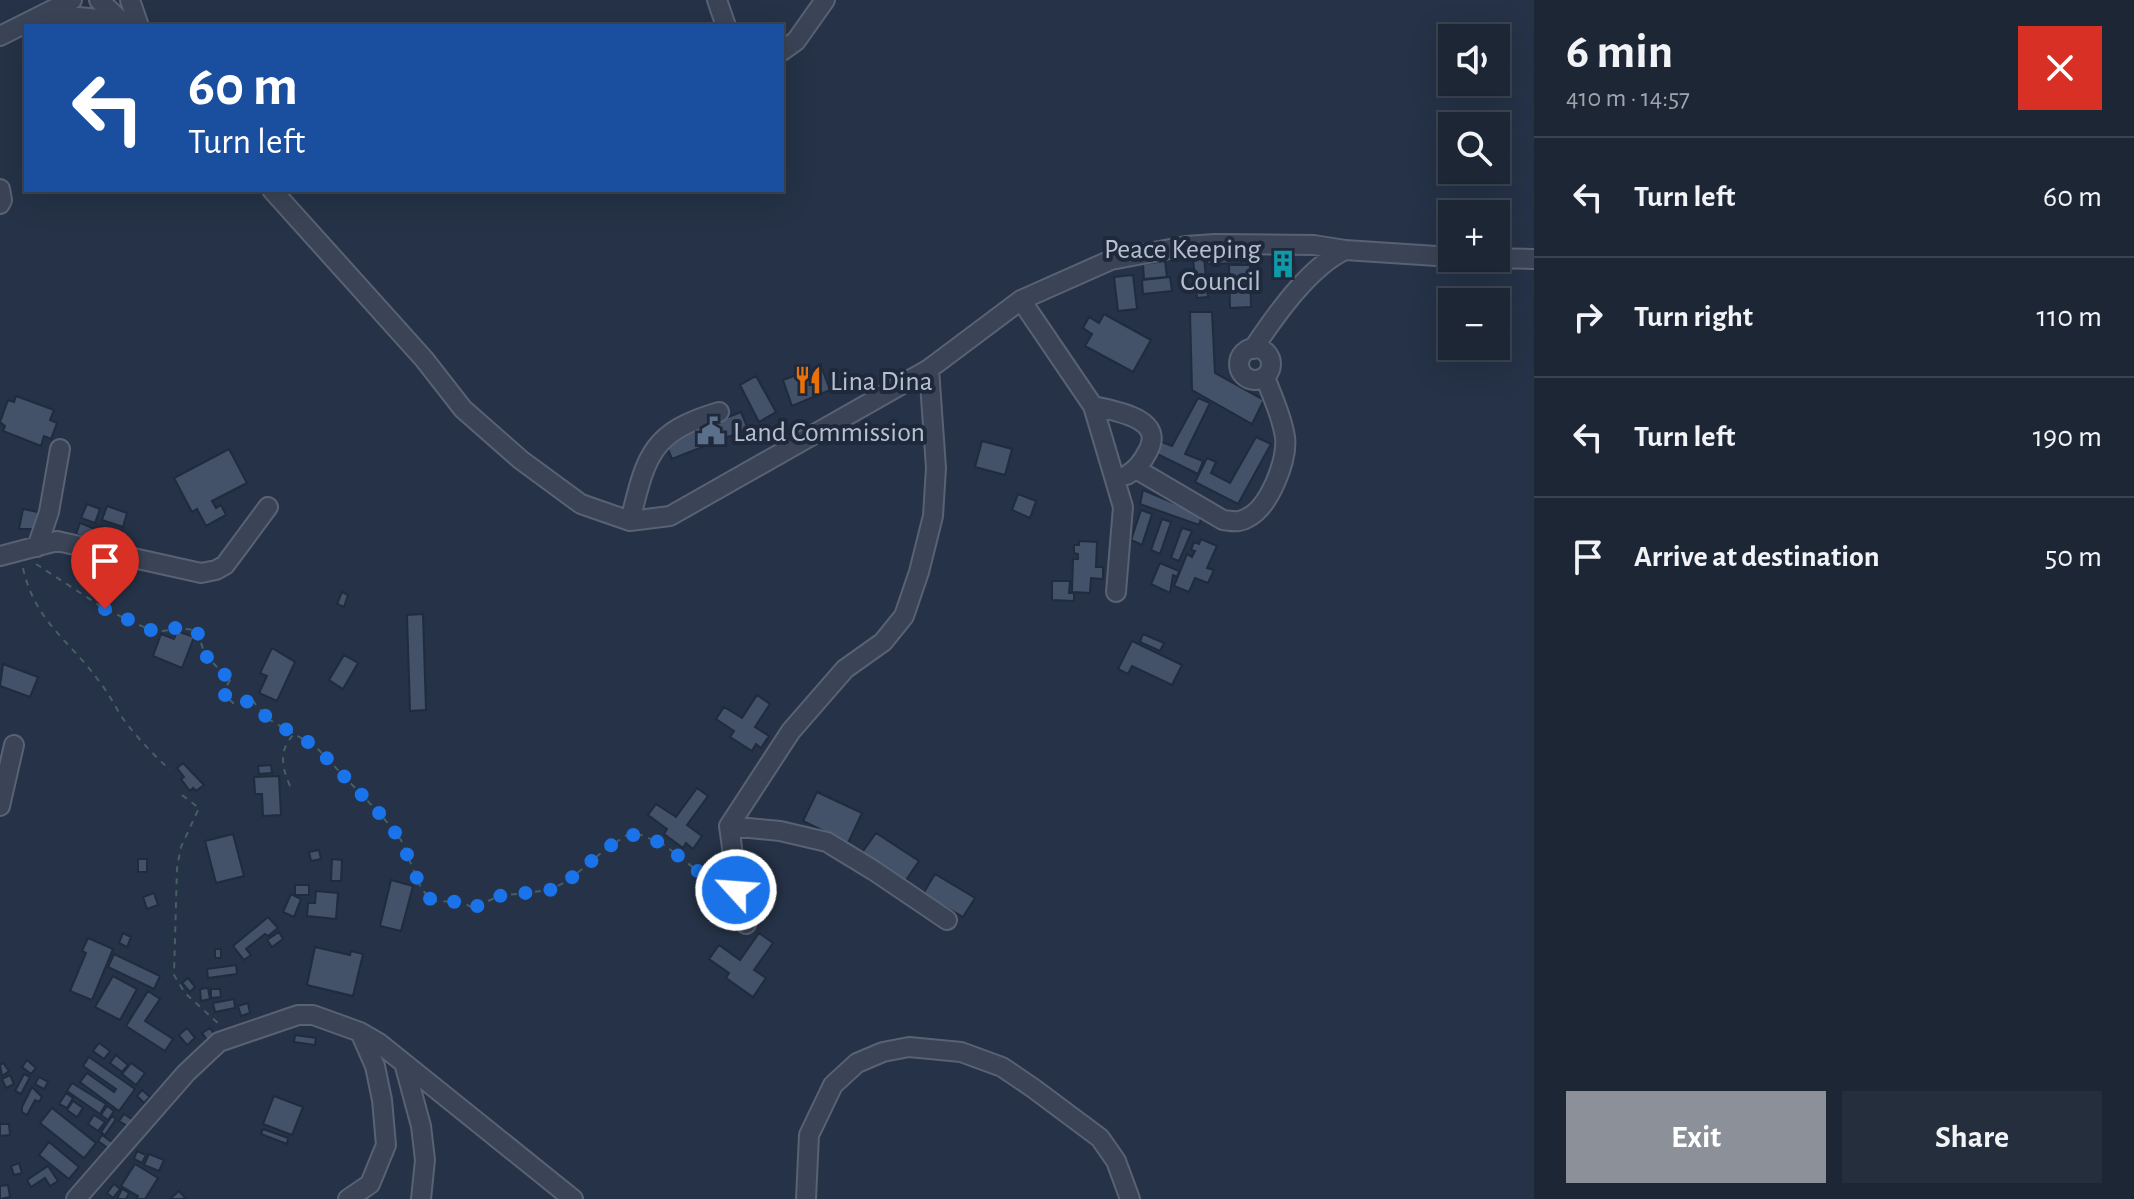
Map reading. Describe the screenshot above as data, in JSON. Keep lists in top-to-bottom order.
{
  "places": {
    "building": ["Peace Keeping Council"],
    "restaurant": ["Lina Dina"],
    "public building": ["Land Commission"]
  },
  "page": {
    "heading": ["6 min", "410 m · 14:57"],
    "map_buttons": ["+", "−"],
    "turn": ["60 m", "Turn left"],
    "list": [
      {
        "name": "Turn left",
        "value": "60 m"
      },
      {
        "name": "Turn right",
        "value": "110 m"
      },
      {
        "name": "Turn left",
        "value": "190 m"
      },
      {
        "name": "Arrive at destination",
        "value": "50 m"
      }
    ],
    "buttons": ["Exit", "Share"]
  }
}
